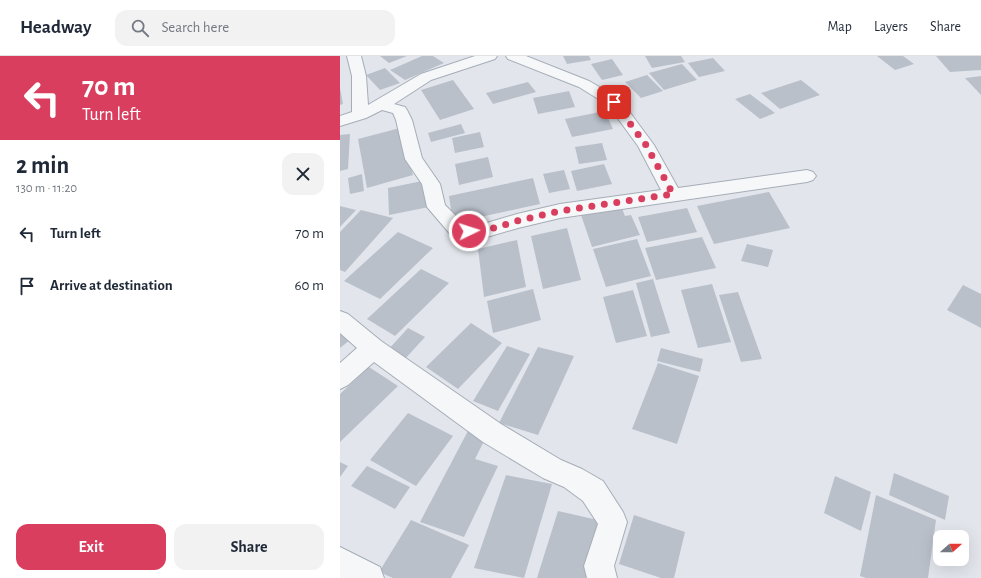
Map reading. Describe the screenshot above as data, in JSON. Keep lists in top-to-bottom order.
{
  "north": "right",
  "page": {
    "header": "Headway",
    "search": "Search here",
    "nav": ["Map", "Layers", "Share"],
    "turn": ["70 m", "Turn left"],
    "heading": ["2 min", "130 m · 11:20"],
    "list": [
      {
        "name": "Turn left",
        "value": "70 m"
      },
      {
        "name": "Arrive at destination",
        "value": "60 m"
      }
    ],
    "buttons": ["Exit", "Share"]
  }
}
